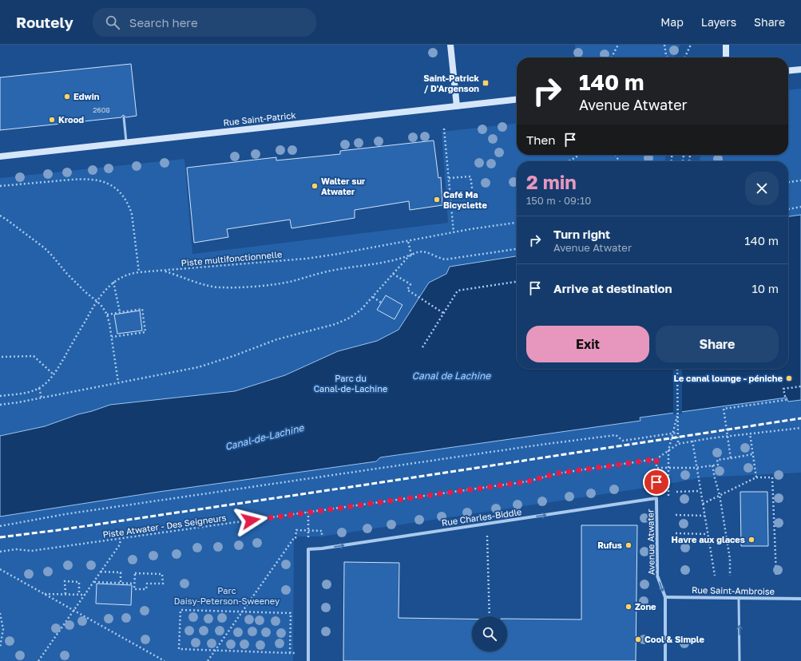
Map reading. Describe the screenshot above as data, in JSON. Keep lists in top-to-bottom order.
{
  "streets": {
    "main road": ["Rue Saint-Patrick"],
    "street": ["Rue Charles-Biddle", "Avenue Atwater", "Rue Saint-Ambroise"],
    "path": ["Piste multifonctionnelle", "Piste Atwater - Des Seigneurs"]
  },
  "crossings": [
    ["Rue Charles-Biddle", "Avenue Atwater"],
    ["Avenue Atwater", "Rue Saint-Ambroise"]
  ],
  "one_way": ["Rue Charles-Biddle", "Avenue Atwater"],
  "water": ["Canal de Lachine", "Canal-de-Lachine"],
  "parks": ["Parc du Canal-de-Lachine", "Parc Daisy-Peterson-Sweeney"],
  "places": {
    "transit": ["Saint-Patrick / D'Argenson"],
    "other": [
      "Edwin",
      "Krood",
      "Walter sur Atwater",
      "Café Ma Bicyclette",
      "Le canal lounge - péniche",
      "Havre aux glaces",
      "Rufus",
      "Zone",
      "Cool & Simple"
    ]
  },
  "house_numbers": ["2608"],
  "page": {
    "header": "Routely",
    "search": "Search here",
    "nav": ["Map", "Layers", "Share"],
    "turn": ["140 m", "Avenue Atwater"],
    "then": "Then",
    "heading": ["2 min", "150 m · 09:10"],
    "list": [
      {
        "name": "Turn right",
        "note": "Avenue Atwater",
        "value": "140 m"
      },
      {
        "name": "Arrive at destination",
        "value": "10 m"
      }
    ],
    "buttons": ["Exit", "Share"]
  }
}
